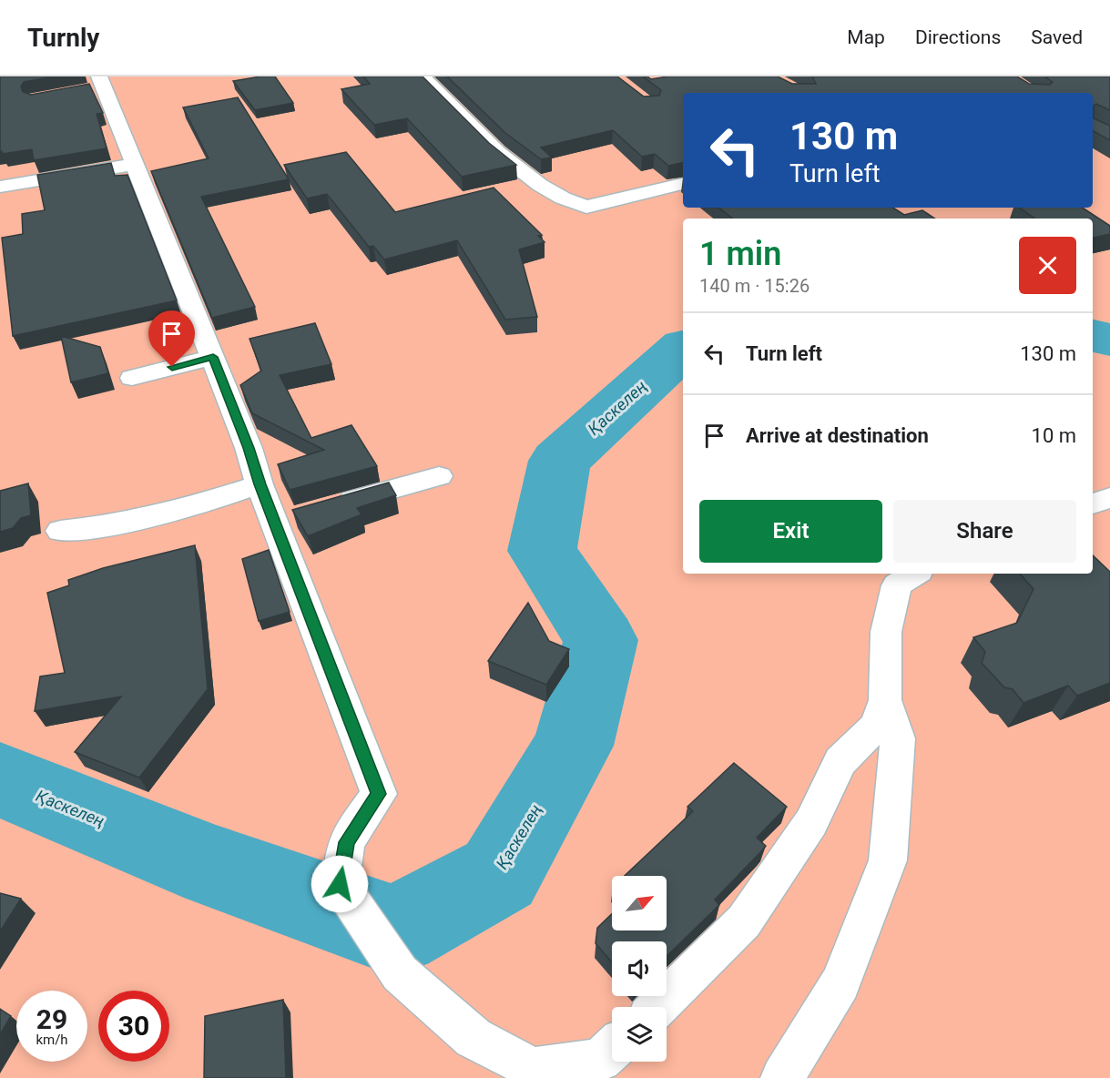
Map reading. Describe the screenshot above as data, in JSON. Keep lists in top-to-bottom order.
{
  "water": ["Қаскелең"],
  "north": "top right",
  "page": {
    "header": "Turnly",
    "nav": ["Map", "Directions", "Saved"],
    "turn": ["130 m", "Turn left"],
    "heading": ["1 min", "140 m · 15:26"],
    "list": [
      {
        "name": "Turn left",
        "value": "130 m"
      },
      {
        "name": "Arrive at destination",
        "value": "10 m"
      }
    ],
    "buttons": ["Exit", "Share"],
    "speed": "29 km/h",
    "limit": "30"
  }
}
